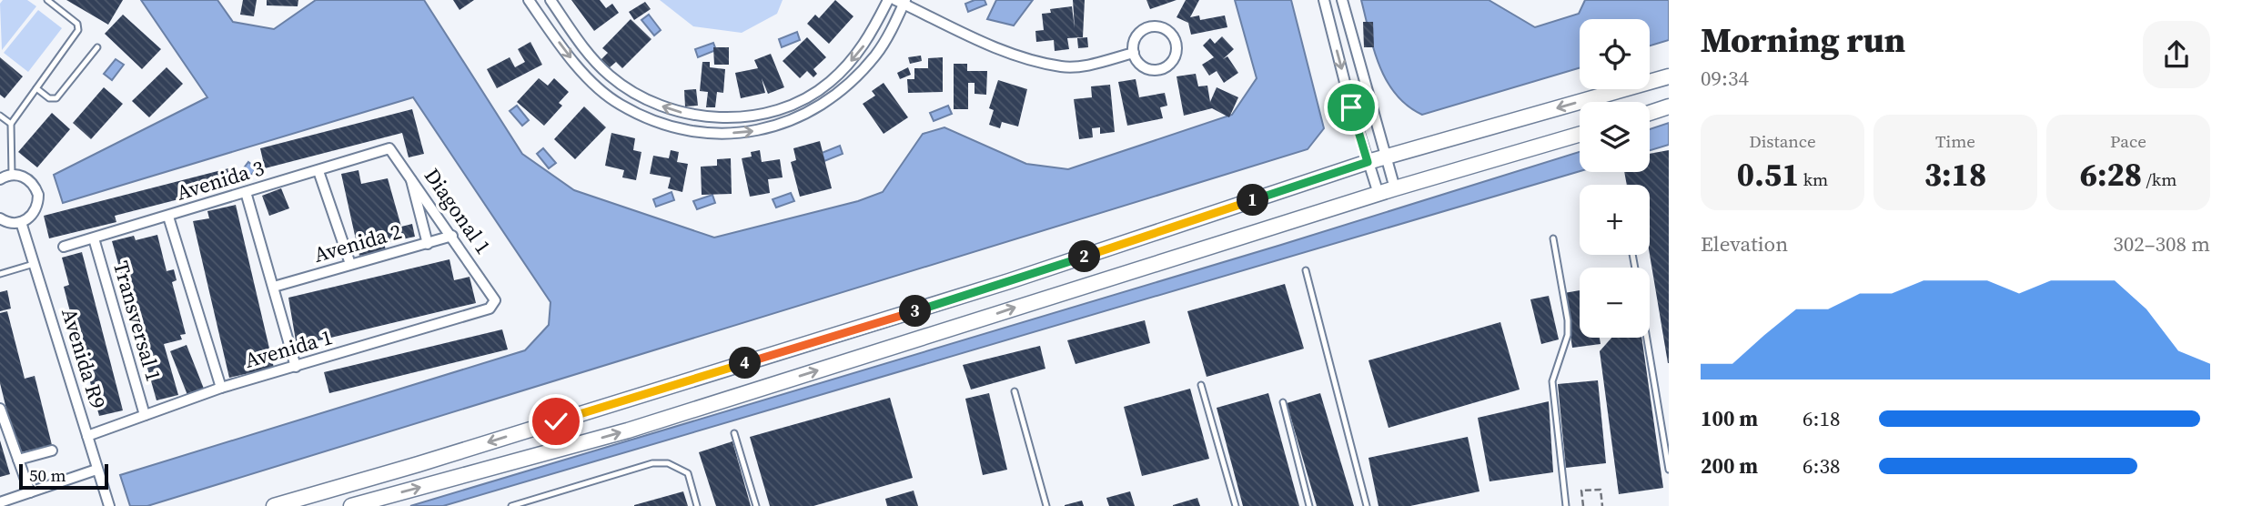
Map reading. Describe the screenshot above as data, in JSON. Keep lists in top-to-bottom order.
{
  "streets": {
    "street": [
      "Avenida 3",
      "Diagonal 1",
      "Avenida 2",
      "Transversal 1",
      "Avenida 1",
      "Avenida R9"
    ]
  },
  "crossings": [
    ["Avenida 3", "Diagonal 1"],
    ["Avenida 3", "Transversal 1"],
    ["Diagonal 1", "Avenida 2"],
    ["Diagonal 1", "Avenida 1"],
    ["Transversal 1", "Avenida 1"],
    ["Avenida 1", "Avenida R9"]
  ],
  "scale_bar": "50 m",
  "page": {
    "heading": ["Morning run", "09:34"],
    "map_buttons": ["+", "−"],
    "stats": [
      ["Distance", "0.51 km"],
      ["Time", "3:18"],
      ["Pace", "6:28 /km"]
    ],
    "pins": [
      "1",
      "2",
      "3",
      "4"
    ],
    "chart": ["Elevation", "302–308 m"],
    "list": [
      {
        "name": "100 m",
        "note": "6:18"
      },
      {
        "name": "200 m",
        "note": "6:38"
      }
    ],
    "scale": "50 m"
  }
}
